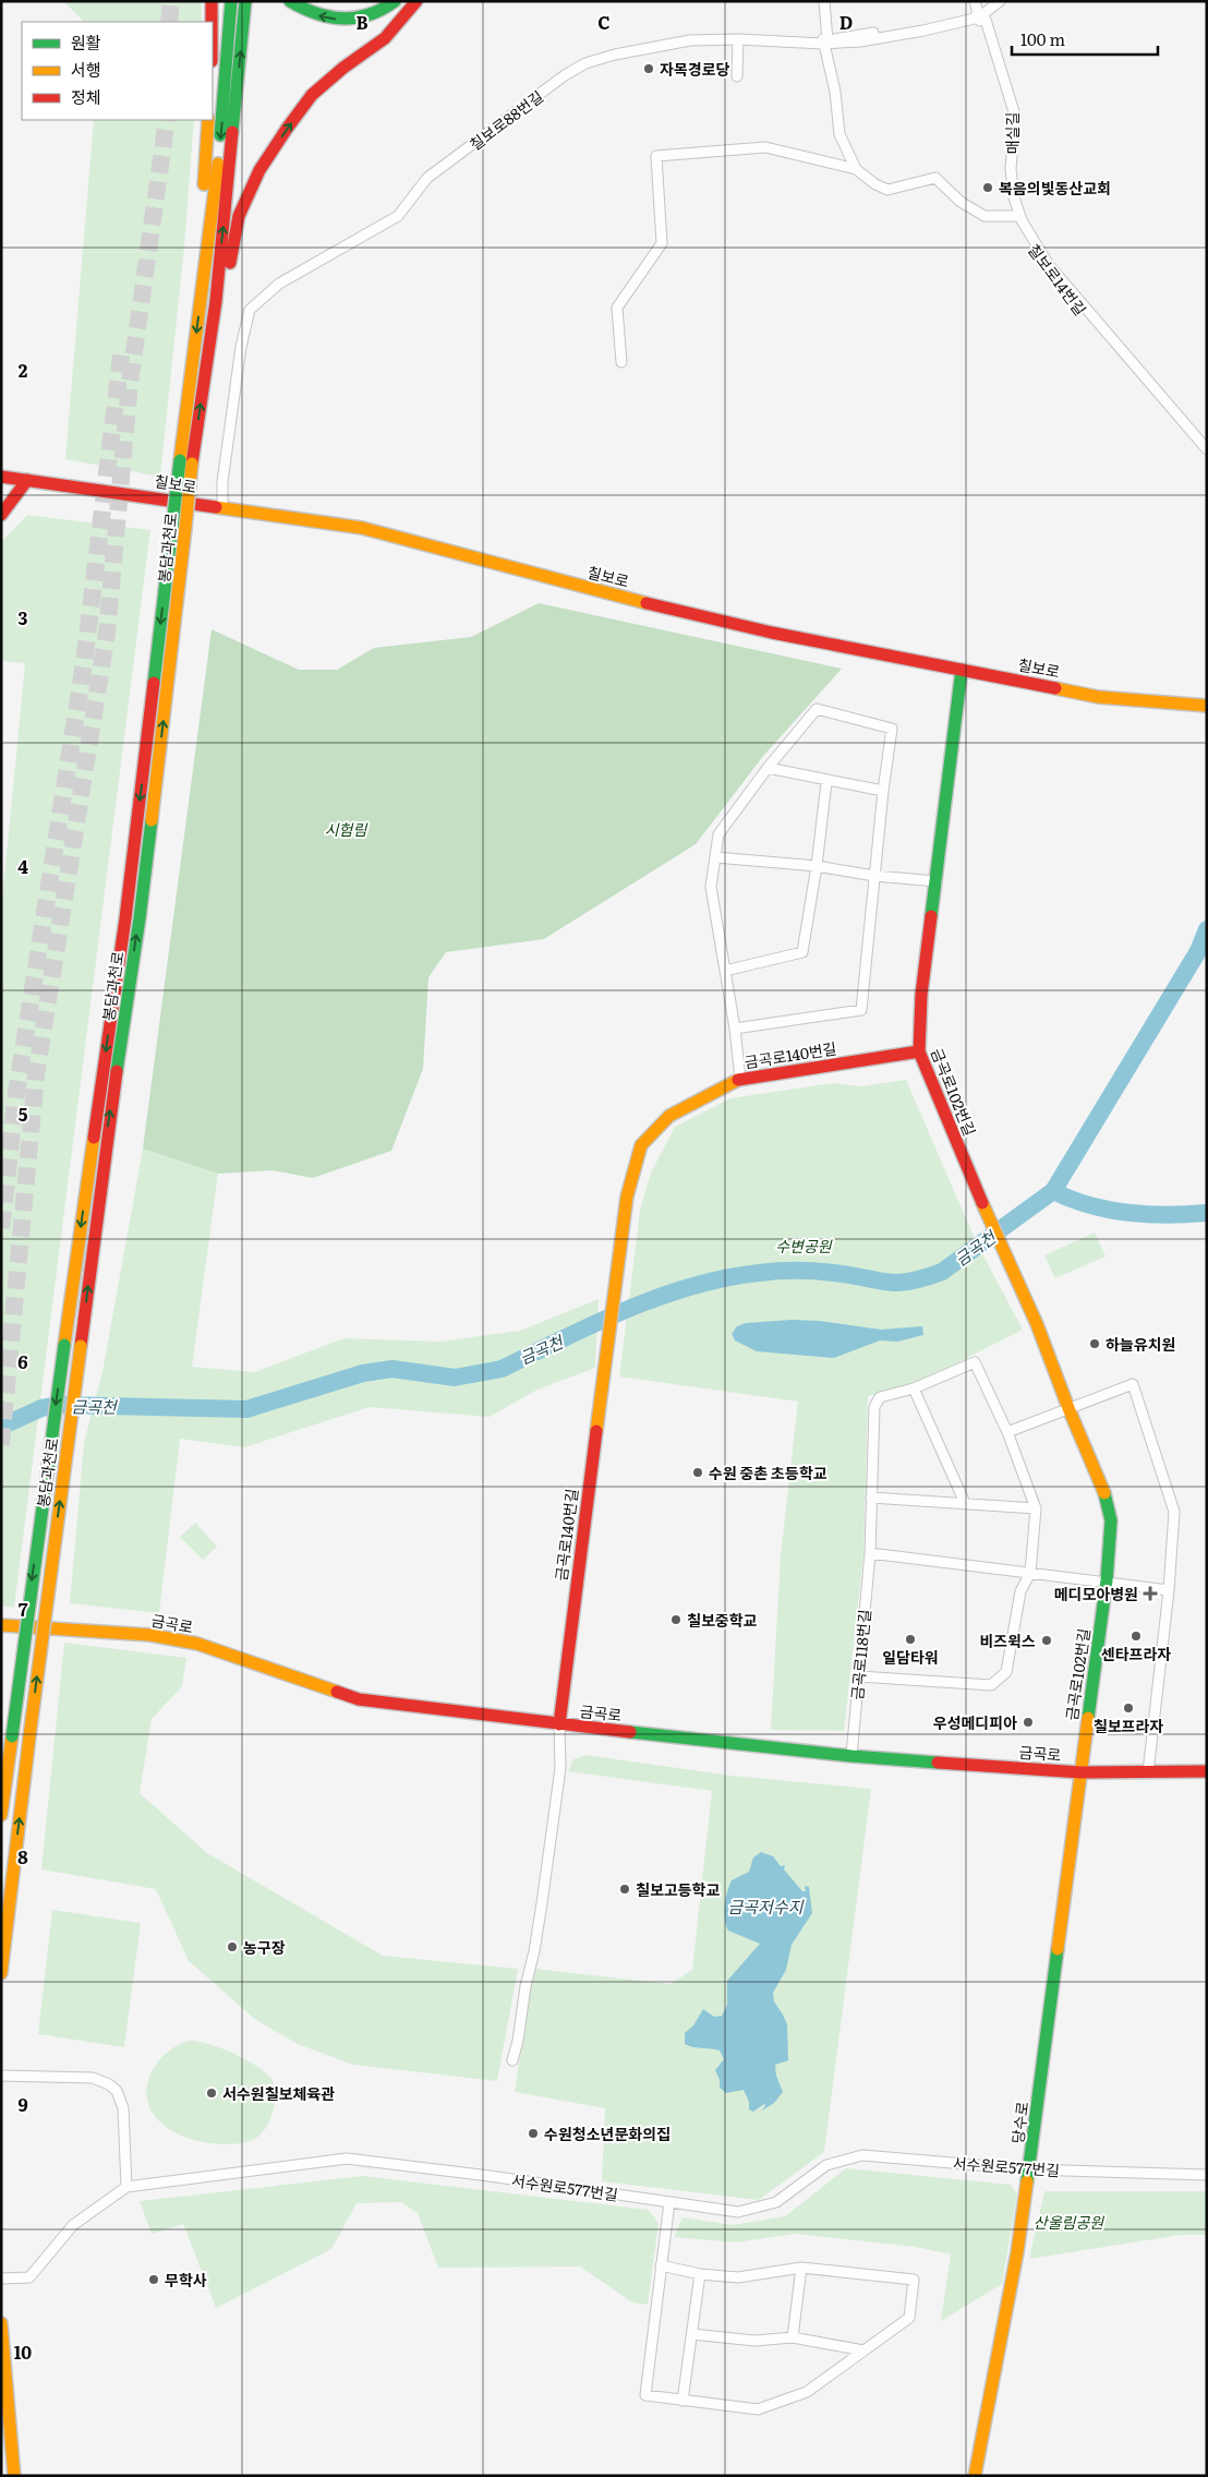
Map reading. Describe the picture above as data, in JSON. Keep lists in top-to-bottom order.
{
  "streets": {
    "main road": [
      "칠보로",
      "봉담과천로",
      "금곡로140번길",
      "금곡로102번길",
      "금곡로",
      "당수로"
    ],
    "street": [
      "칠보로88번길",
      "매실길",
      "칠보로14번길",
      "금곡로118번길",
      "서수원로577번길"
    ]
  },
  "crossings": [
    ["칠보로88번길", "매실길"],
    ["칠보로88번길", "칠보로14번길"],
    ["칠보로88번길", "칠보로"],
    ["매실길", "칠보로14번길"],
    ["칠보로", "금곡로102번길"],
    ["금곡로140번길", "금곡로102번길"],
    ["금곡로140번길", "금곡로"],
    ["금곡로102번길", "금곡로"],
    ["금곡로102번길", "당수로"],
    ["금곡로", "금곡로118번길"],
    ["금곡로", "당수로"],
    ["당수로", "서수원로577번길"]
  ],
  "water": ["금곡천", "금곡저수지"],
  "parks": ["시험림", "수변공원", "산울림공원"],
  "places": {
    "other": [
      "자목경로당",
      "복음의빛동산교회",
      "하늘유치원",
      "수원 중촌 초등학교",
      "칠보중학교",
      "센타프라자",
      "일담타워",
      "비즈윅스",
      "칠보프라자",
      "우성메디피아",
      "칠보고등학교",
      "농구장",
      "서수원칠보체육관",
      "수원청소년문화의집",
      "무학사"
    ],
    "health": ["메디모아병원"]
  },
  "legend": ["원활", "서행", "정체"],
  "scale_bar": "100 m",
  "grid": {
    "columns": ["B", "C", "D"],
    "rows": [
      "2",
      "3",
      "4",
      "5",
      "6",
      "7",
      "8",
      "9",
      "10"
    ]
  }
}
